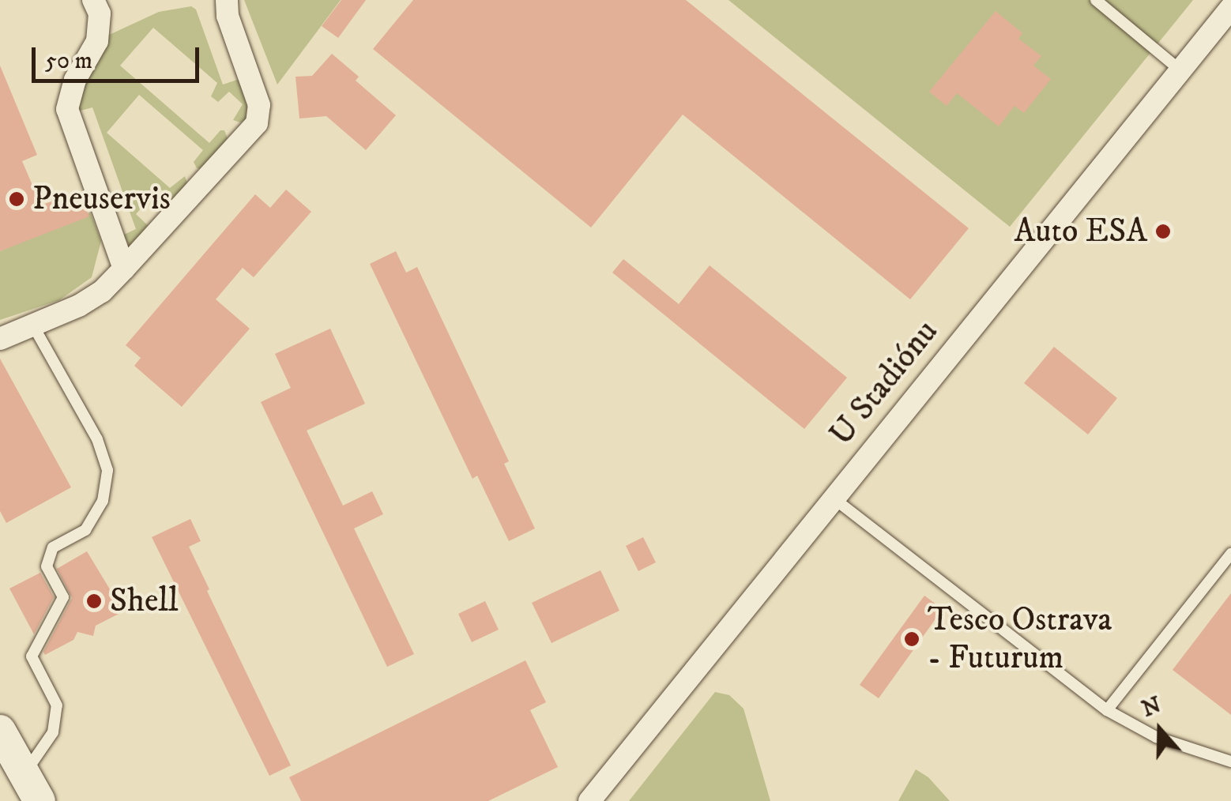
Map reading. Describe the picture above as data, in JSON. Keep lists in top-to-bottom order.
{
  "streets": {
    "street": ["U Stadiónu"]
  },
  "places": [
    "Pneuservis",
    "Auto ESA",
    "Shell",
    "Tesco Ostrava - Futurum"
  ],
  "scale_bar": "50 m",
  "north": "top"
}
